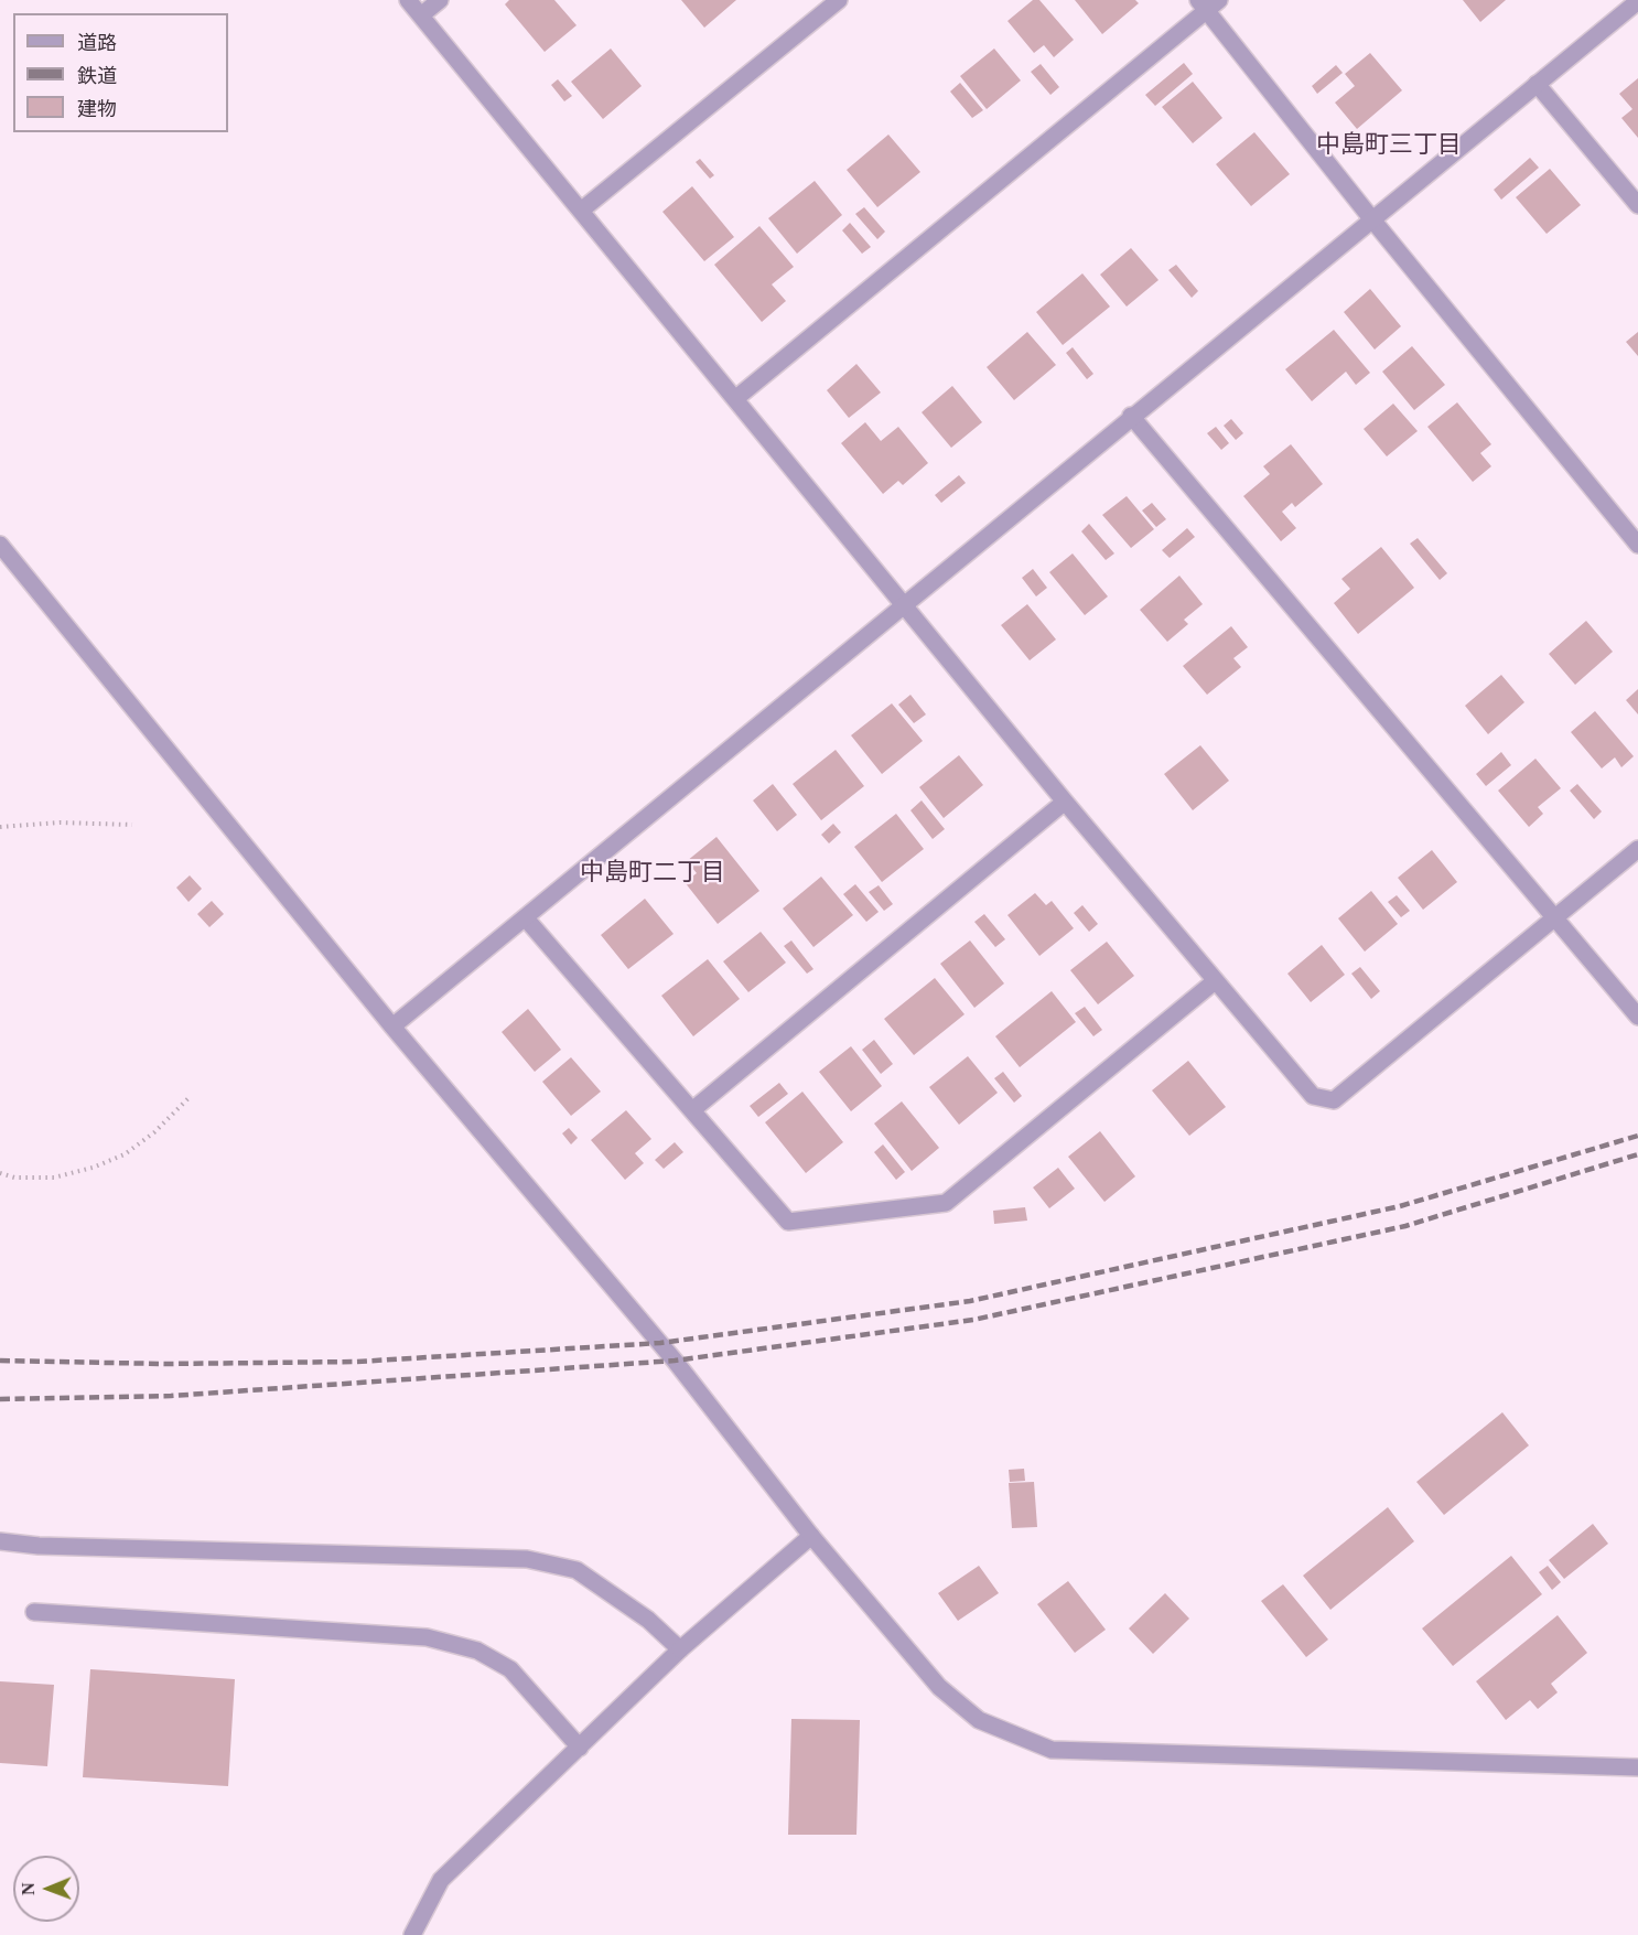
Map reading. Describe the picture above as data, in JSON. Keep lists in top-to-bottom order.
{
  "districts": ["中島町三丁目", "中島町二丁目"],
  "legend": ["道路", "鉄道", "建物"],
  "north": "left"
}
